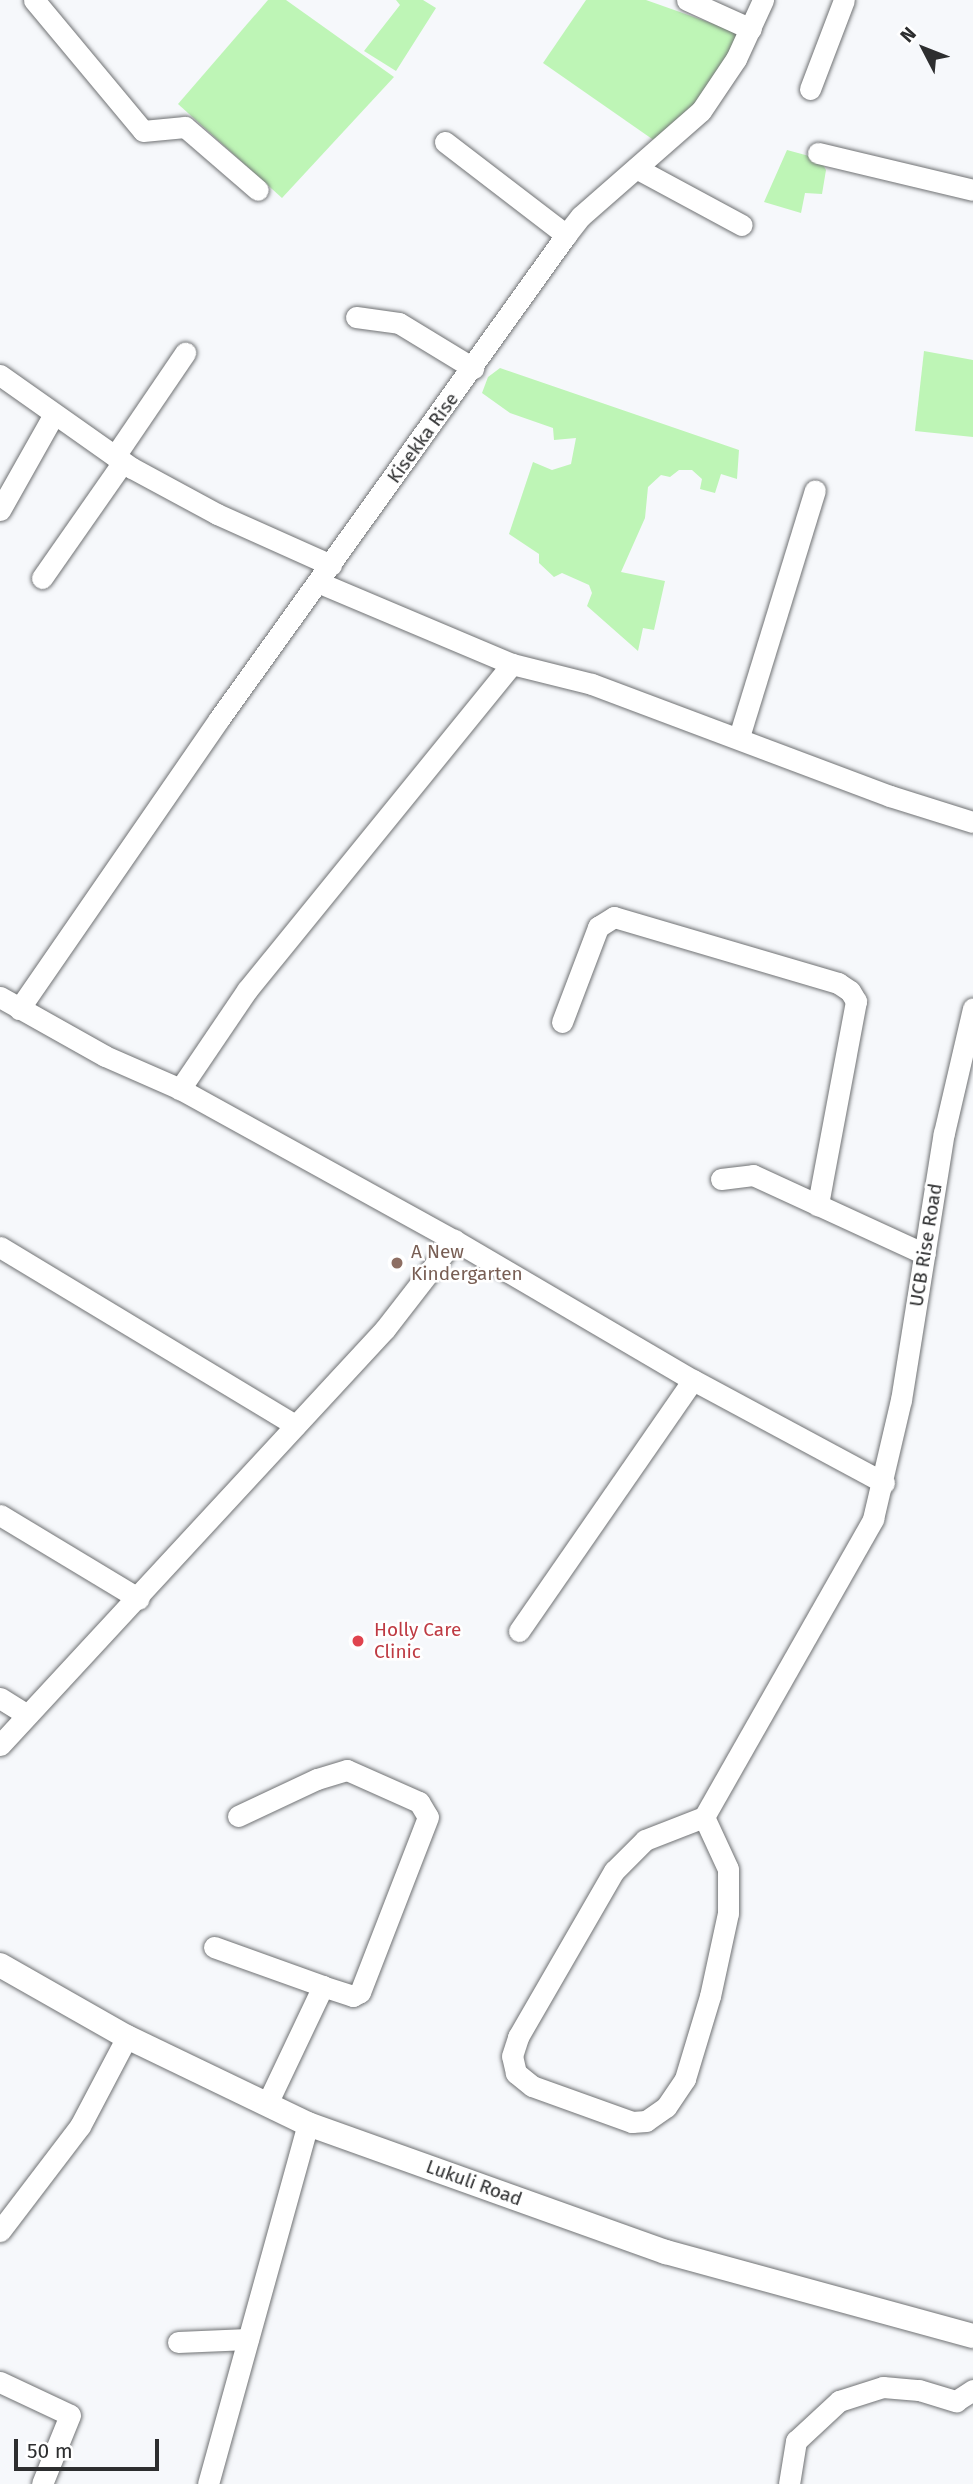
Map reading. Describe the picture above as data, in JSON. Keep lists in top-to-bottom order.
{
  "streets": {
    "street": ["Kisekka Rise", "UCB Rise Road", "Lukuli Road"]
  },
  "places": ["A New Kindergarten", "Holly Care Clinic"],
  "scale_bar": "50 m",
  "north": "top left"
}
